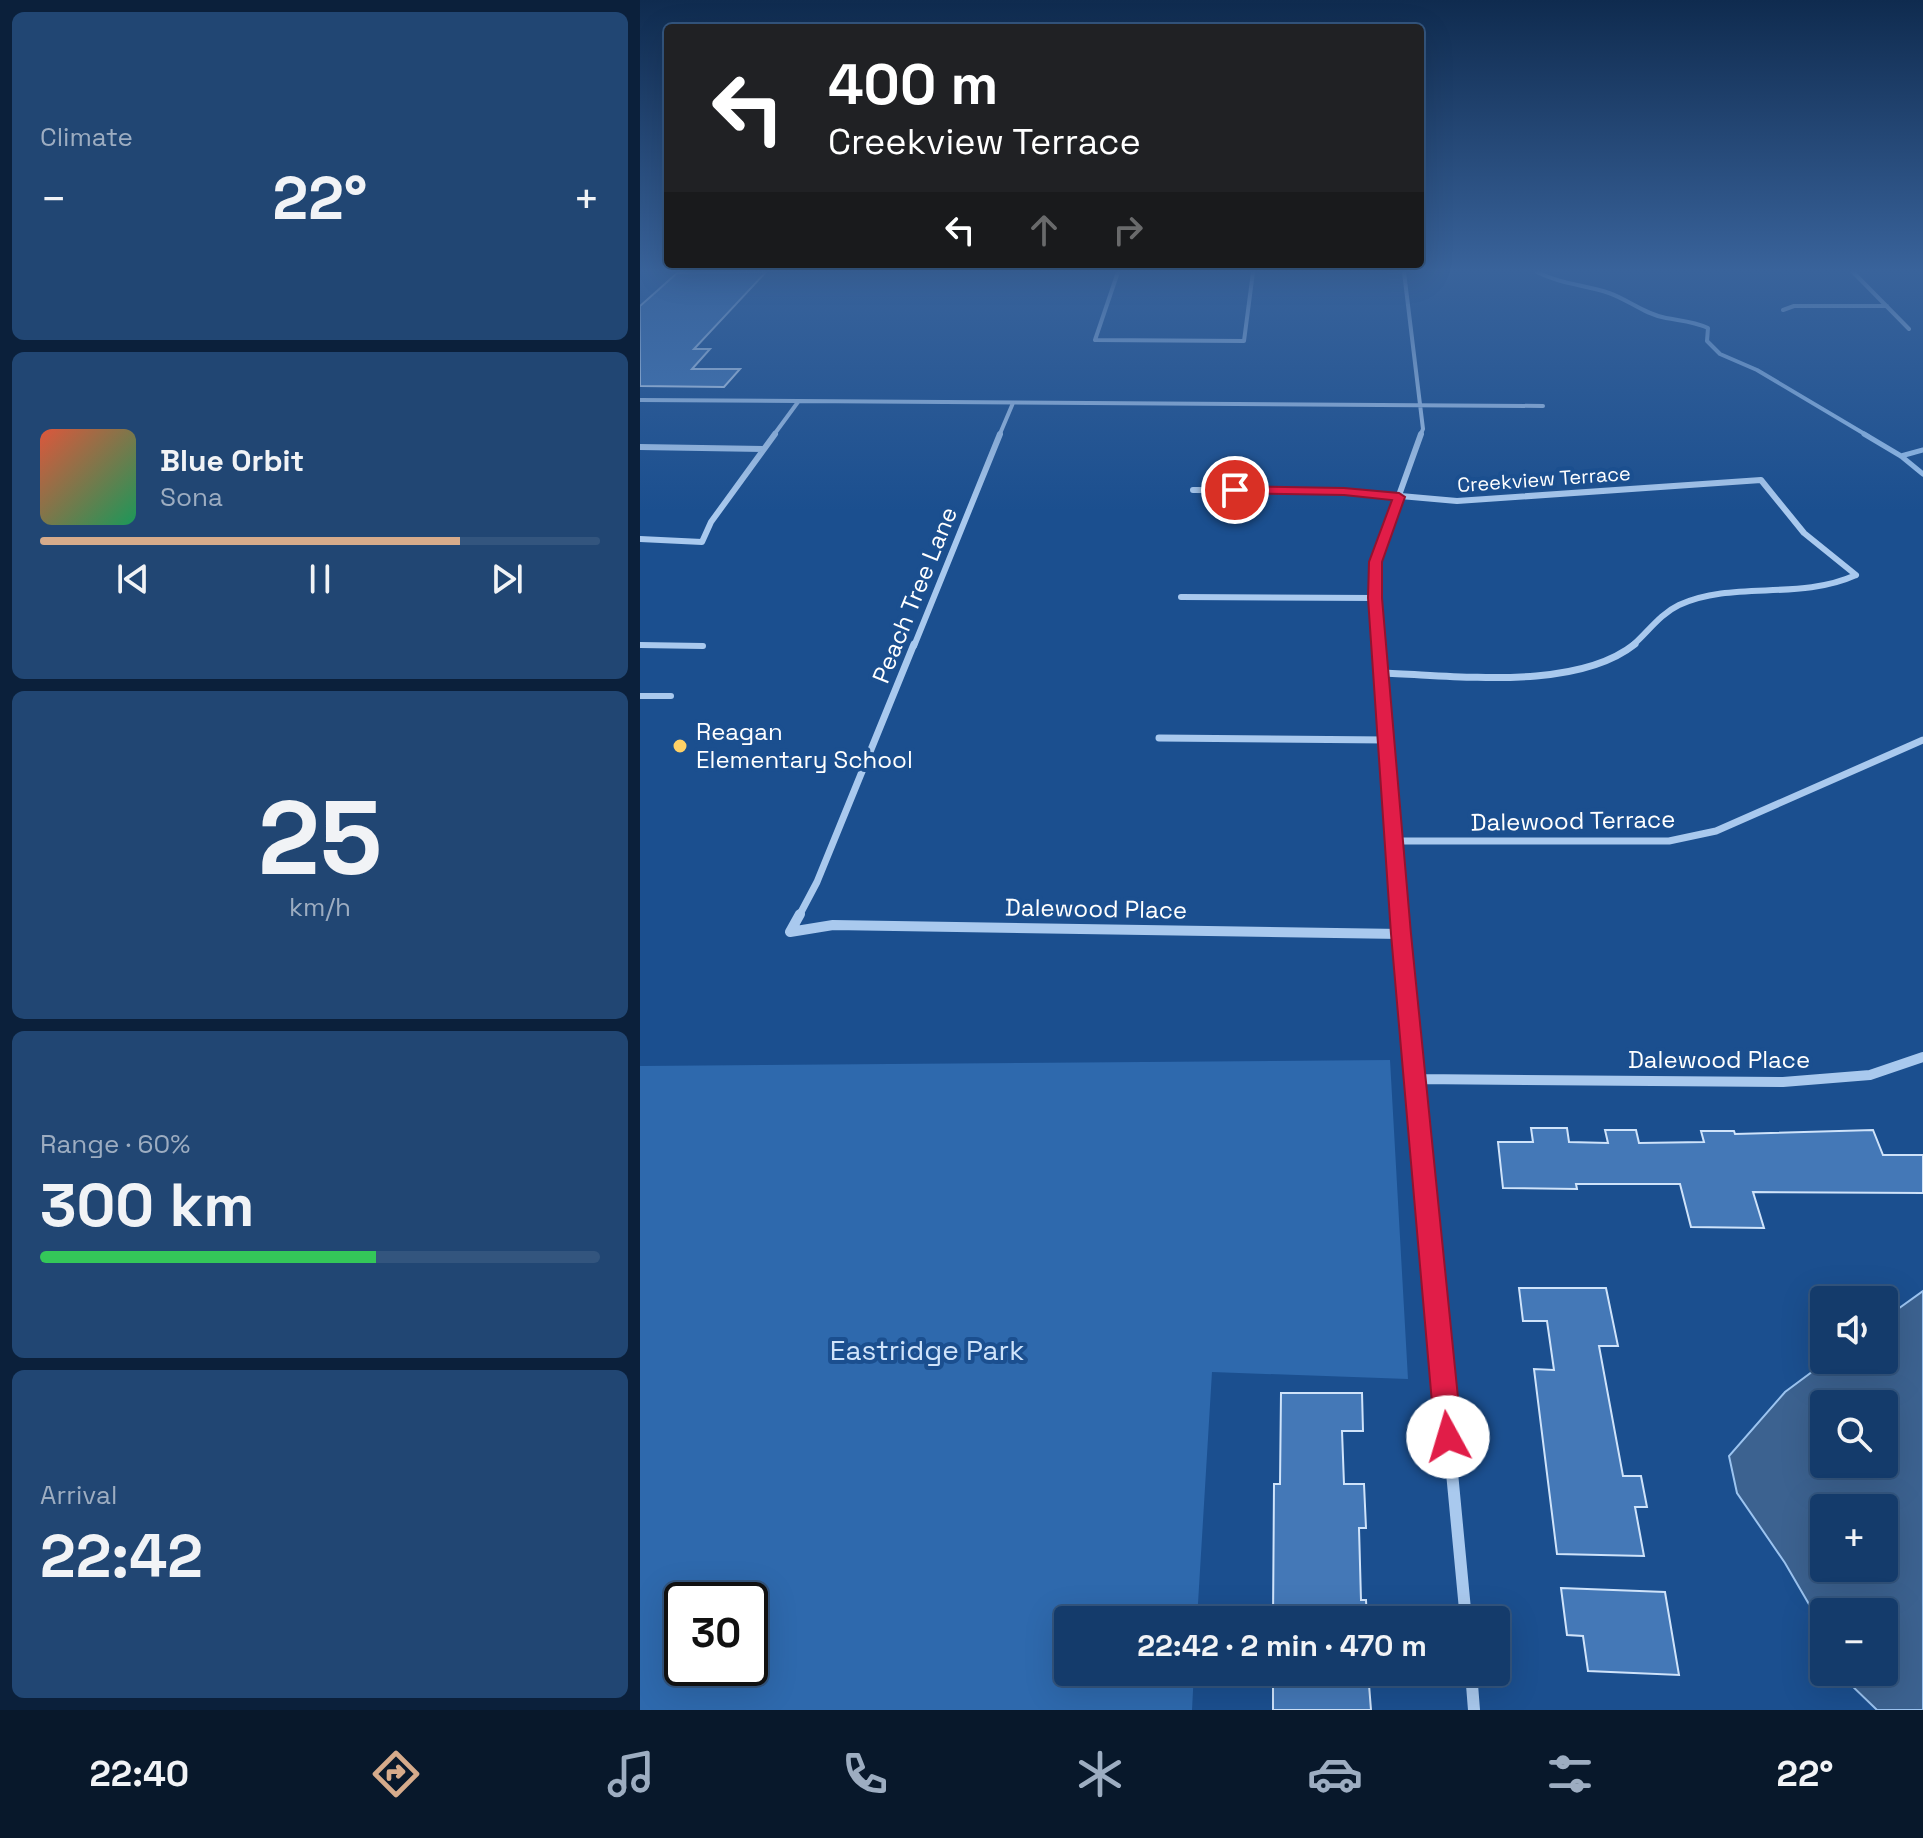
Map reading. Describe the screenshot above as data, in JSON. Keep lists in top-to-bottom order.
{
  "streets": {
    "street": [
      "Creekview Terrace",
      "Peach Tree Lane",
      "Dalewood Terrace",
      "Dalewood Place"
    ]
  },
  "crossings": [
    ["Peach Tree Lane", "Dalewood Place"]
  ],
  "parks": ["Eastridge Park"],
  "places": ["Reagan Elementary School"],
  "page": {
    "tile": [
      "Climate",
      ["25", "km/h"],
      ["Range · 60%", "300 km"],
      ["Arrival", "22:42"]
    ],
    "turn": ["400 m", "Creekview Terrace"],
    "heat": ["−", "22°", "+"],
    "song": ["Blue Orbit", "Sona"],
    "map_buttons": ["+", "−"],
    "limit": "30",
    "trip": "22:42 · 2 min · 470 m",
    "tabs": ["22:40", "22°"]
  }
}
